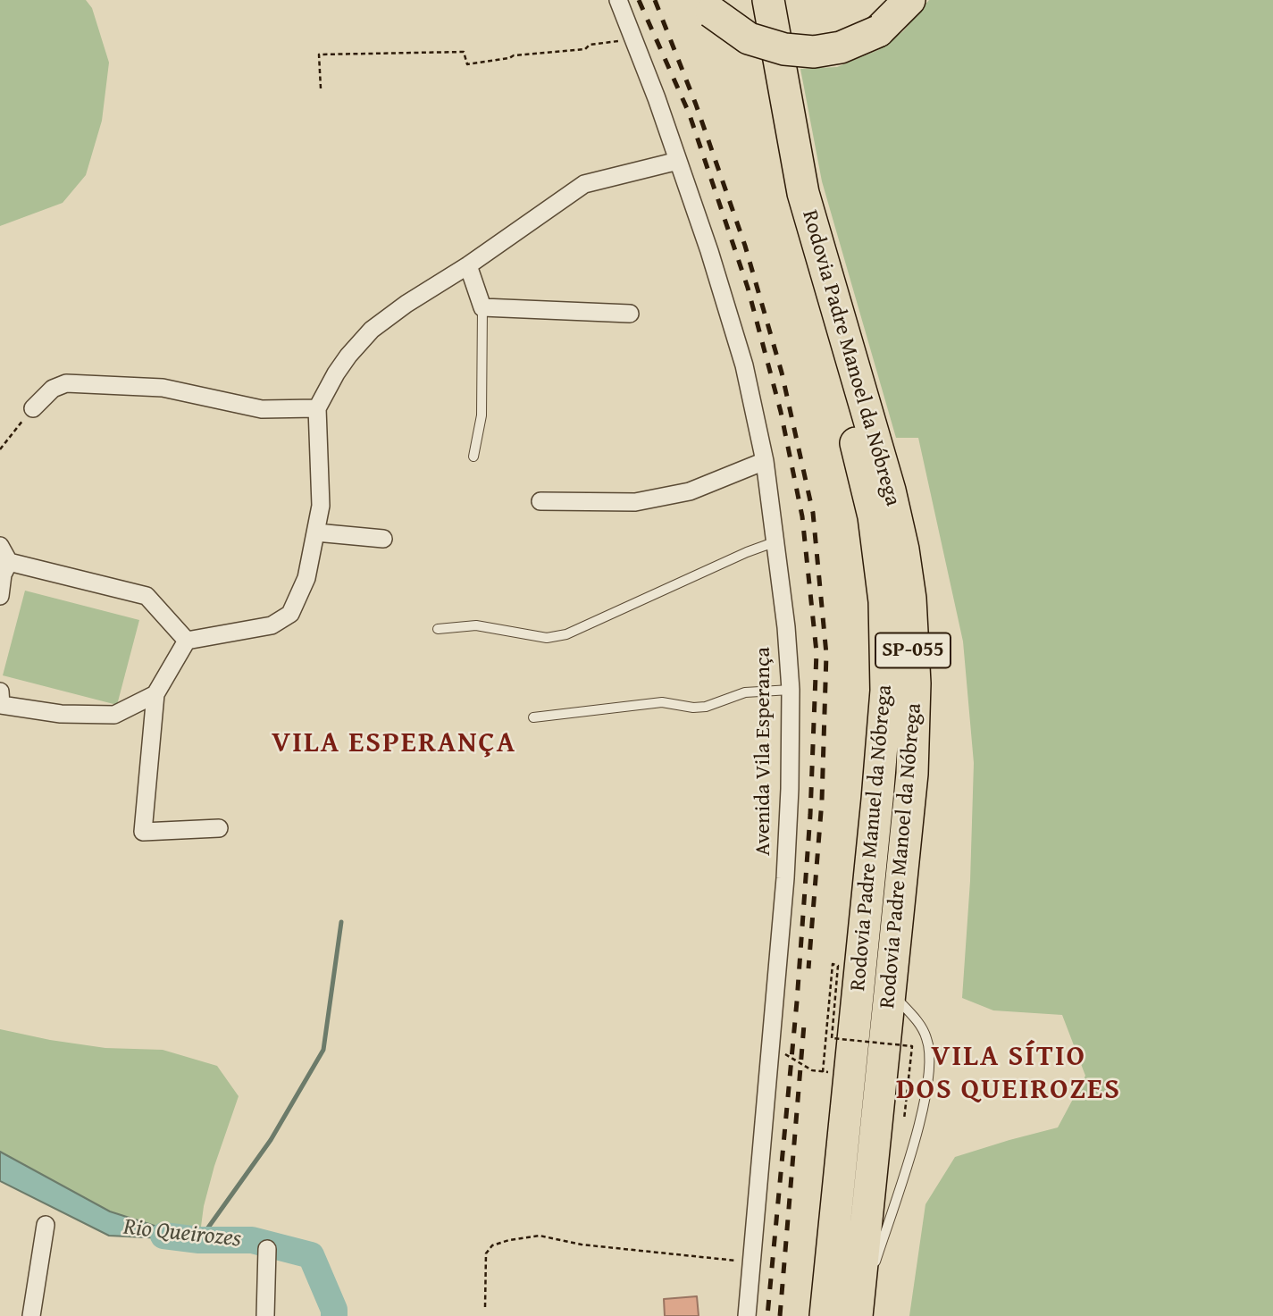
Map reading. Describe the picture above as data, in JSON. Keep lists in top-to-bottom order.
{
  "streets": {
    "highway": ["Rodovia Padre Manoel da Nóbrega", "SP-055", "Rodovia Padre Manuel da Nóbrega"],
    "street": ["Avenida Vila Esperança"]
  },
  "districts": ["VILA ESPERANÇA", "VILA SÍTIO DOS QUEIROZES"],
  "water": ["Rio Queirozes"]
}
